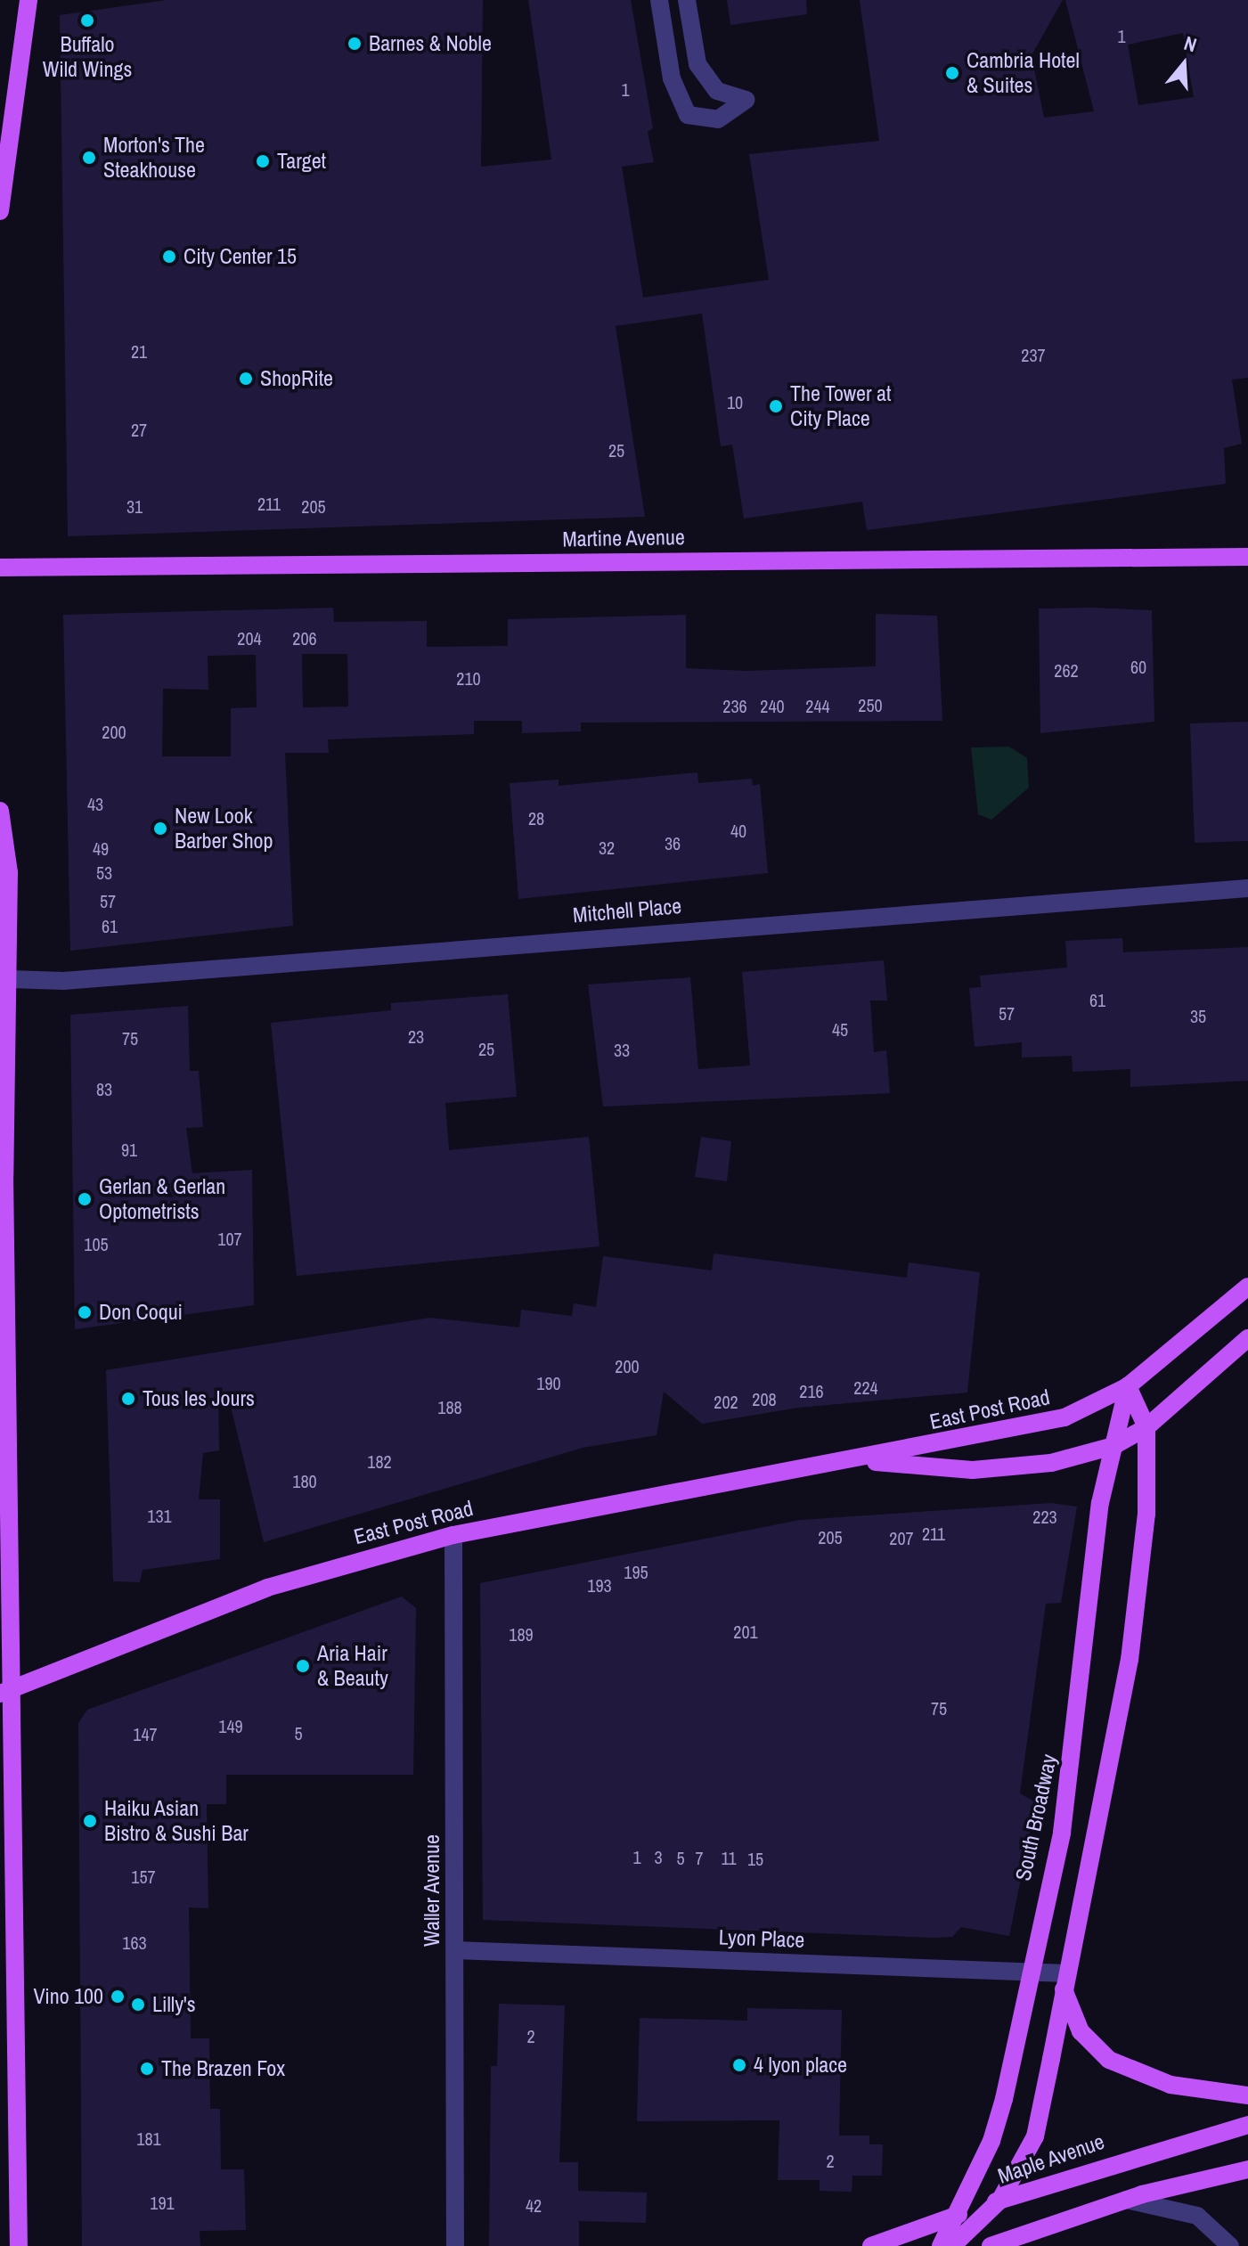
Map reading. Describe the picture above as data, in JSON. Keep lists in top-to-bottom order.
{
  "streets": {
    "main road": [
      "Martine Avenue",
      "East Post Road",
      "South Broadway",
      "Maple Avenue"
    ],
    "street": ["Mitchell Place", "Waller Avenue", "Lyon Place"]
  },
  "crossings": [
    ["East Post Road", "South Broadway"],
    ["East Post Road", "Waller Avenue"],
    ["South Broadway", "Lyon Place"],
    ["South Broadway", "Maple Avenue"],
    ["Waller Avenue", "Lyon Place"]
  ],
  "places": [
    "Buffalo Wild Wings",
    "Barnes & Noble",
    "Cambria Hotel & Suites",
    "Morton's The Steakhouse",
    "Target",
    "City Center 15",
    "ShopRite",
    "The Tower at City Place",
    "New Look Barber Shop",
    "Gerlan & Gerlan Optometrists",
    "Don Coqui",
    "Tous les Jours",
    "Aria Hair & Beauty",
    "Haiku Asian Bistro & Sushi Bar",
    "Vino 100",
    "Lilly's",
    "4 lyon place",
    "The Brazen Fox"
  ],
  "house_numbers": [
    "1",
    "1",
    "21",
    "237",
    "10",
    "27",
    "25",
    "211",
    "31",
    "205",
    "204",
    "206",
    "60",
    "262",
    "210",
    "250",
    "236",
    "240",
    "244",
    "200",
    "43",
    "28",
    "40",
    "36",
    "32",
    "49",
    "53",
    "57",
    "61",
    "61",
    "57",
    "35",
    "45",
    "23",
    "75",
    "25",
    "33",
    "83",
    "91",
    "107",
    "105",
    "200",
    "190",
    "224",
    "216",
    "208",
    "202",
    "188",
    "182",
    "180",
    "131",
    "223",
    "211",
    "205",
    "207",
    "195",
    "193",
    "201",
    "189",
    "75",
    "149",
    "5",
    "147",
    "1",
    "3",
    "5",
    "7",
    "11",
    "15",
    "157",
    "163",
    "2",
    "181",
    "2",
    "191",
    "42"
  ],
  "north": "top"
}
